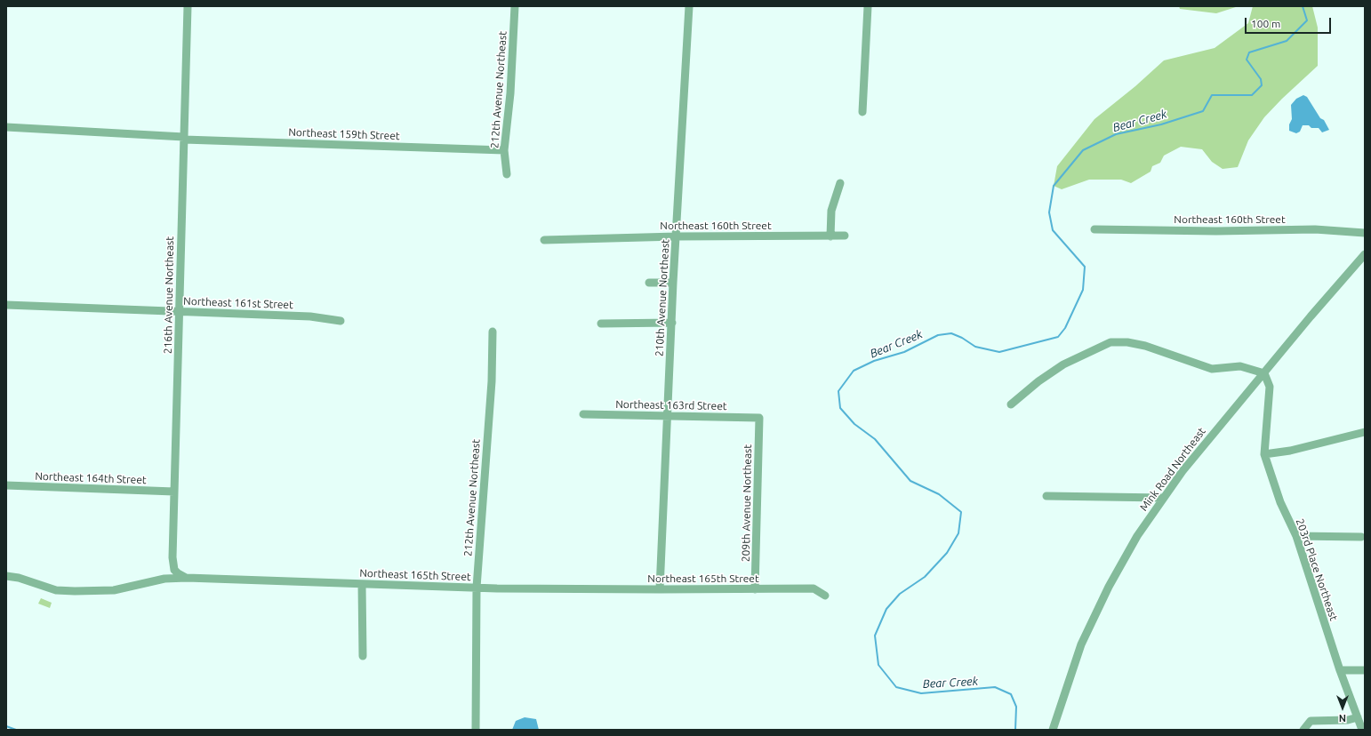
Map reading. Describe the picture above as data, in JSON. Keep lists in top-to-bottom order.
{
  "streets": {
    "street": [
      "212th Avenue Northeast",
      "Northeast 159th Street",
      "Northeast 160th Street",
      "216th Avenue Northeast",
      "210th Avenue Northeast",
      "Northeast 161st Street",
      "Northeast 163rd Street",
      "Mink Road Northeast",
      "Northeast 164th Street",
      "209th Avenue Northeast",
      "203rd Place Northeast",
      "Northeast 165th Street"
    ]
  },
  "crossings": [
    ["212th Avenue Northeast", "Northeast 159th Street"],
    ["212th Avenue Northeast", "Northeast 165th Street"],
    ["Northeast 159th Street", "216th Avenue Northeast"],
    ["Northeast 160th Street", "210th Avenue Northeast"],
    ["216th Avenue Northeast", "Northeast 161st Street"],
    ["216th Avenue Northeast", "Northeast 164th Street"],
    ["216th Avenue Northeast", "Northeast 165th Street"],
    ["210th Avenue Northeast", "Northeast 163rd Street"],
    ["210th Avenue Northeast", "Northeast 165th Street"],
    ["Northeast 163rd Street", "209th Avenue Northeast"],
    ["Mink Road Northeast", "203rd Place Northeast"],
    ["209th Avenue Northeast", "Northeast 165th Street"]
  ],
  "water": ["Bear Creek"],
  "scale_bar": "100 m",
  "north": "bottom"
}
